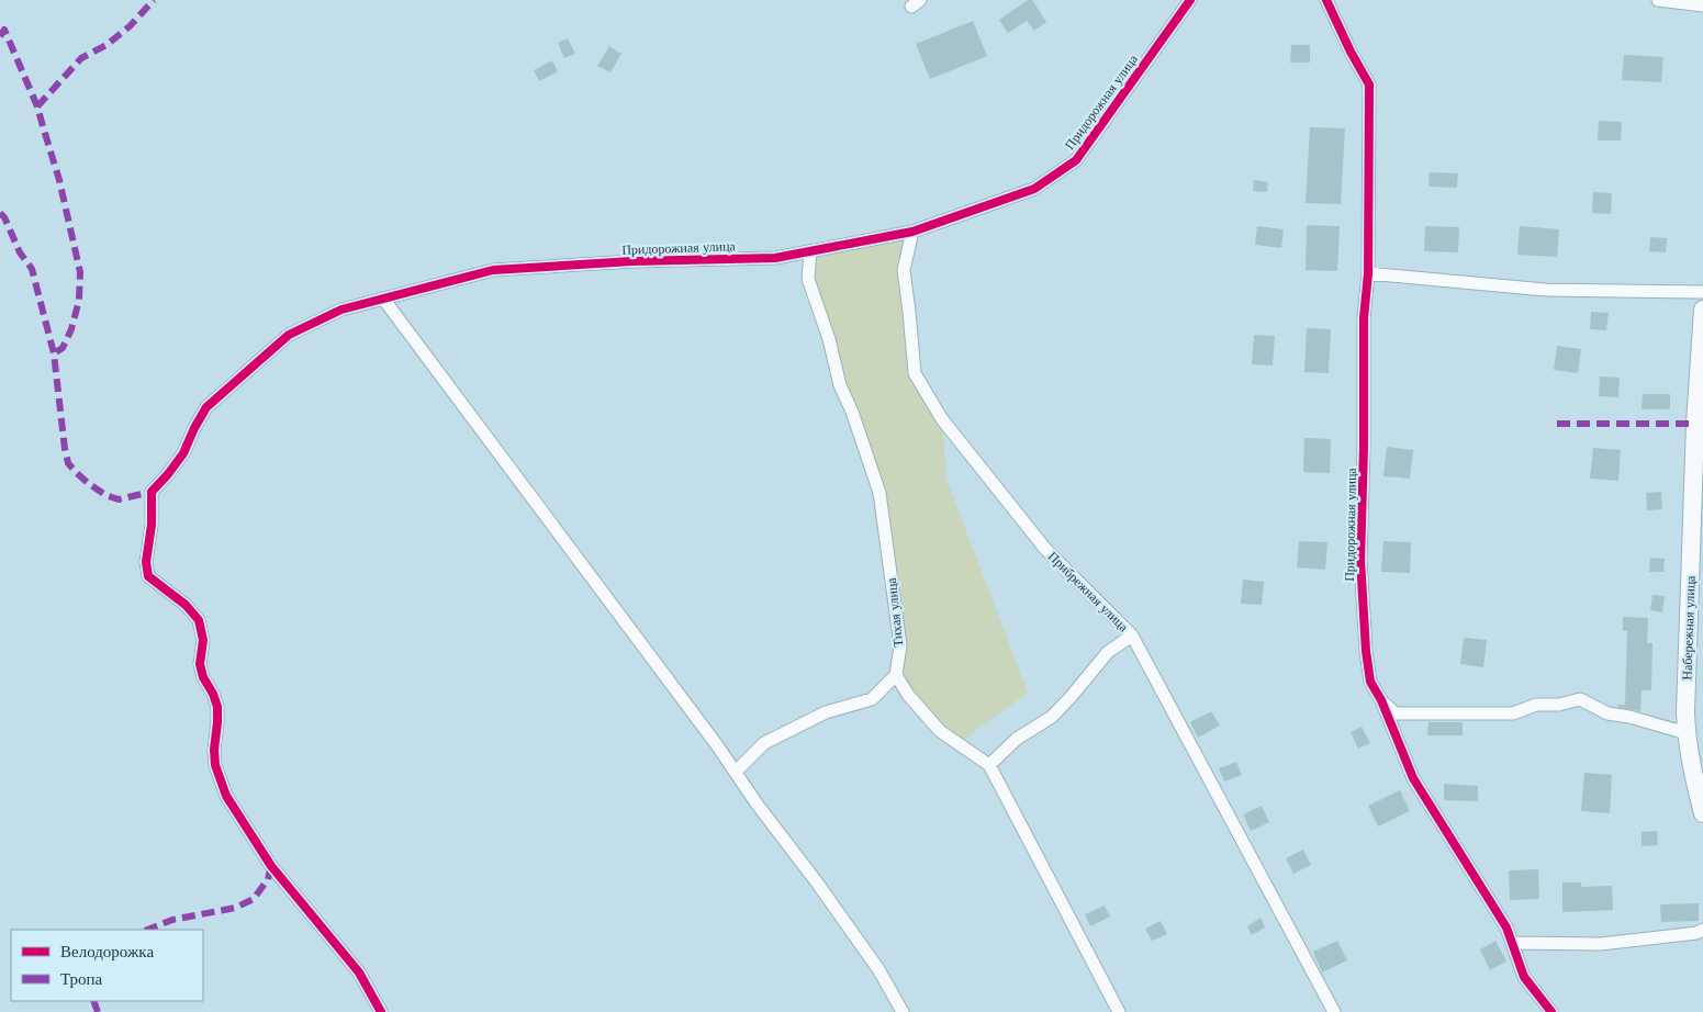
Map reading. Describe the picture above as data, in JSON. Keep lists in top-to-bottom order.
{
  "streets": {
    "street": [
      "Придорожная улица",
      "Прибрежная улица",
      "Тихая улица",
      "Набережная улица"
    ]
  },
  "crossings": [
    ["Придорожная улица", "Прибрежная улица"],
    ["Придорожная улица", "Тихая улица"]
  ],
  "legend": ["Велодорожка", "Тропа"]
}
